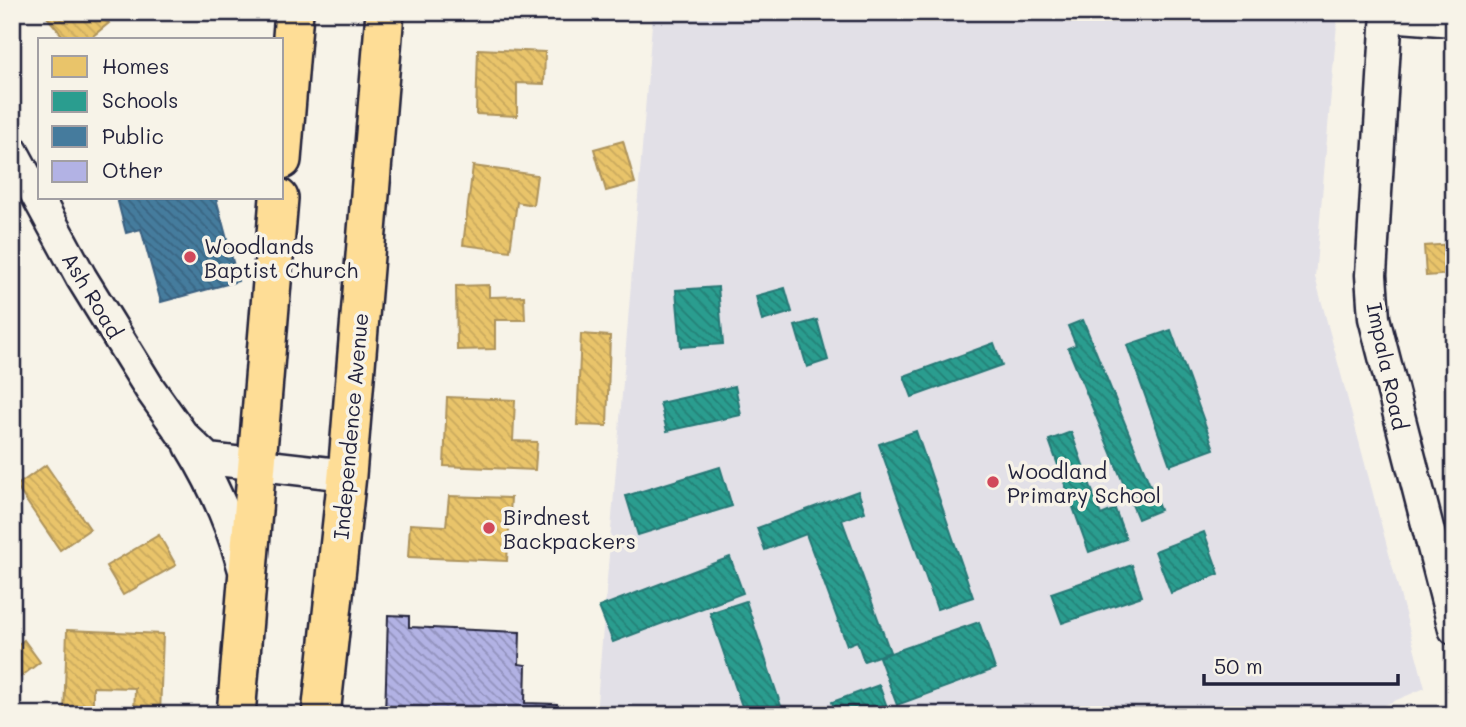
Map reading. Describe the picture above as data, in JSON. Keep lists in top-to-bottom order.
{
  "streets": {
    "main road": ["Independence Avenue"],
    "street": ["Ash Road", "Impala Road"]
  },
  "crossings": [
    ["Ash Road", "Independence Avenue"]
  ],
  "places": ["Woodlands Baptist Church", "Woodland Primary School", "Birdnest Backpackers"],
  "legend": [
    "Homes",
    "Schools",
    "Public",
    "Other"
  ],
  "scale_bar": "50 m"
}
